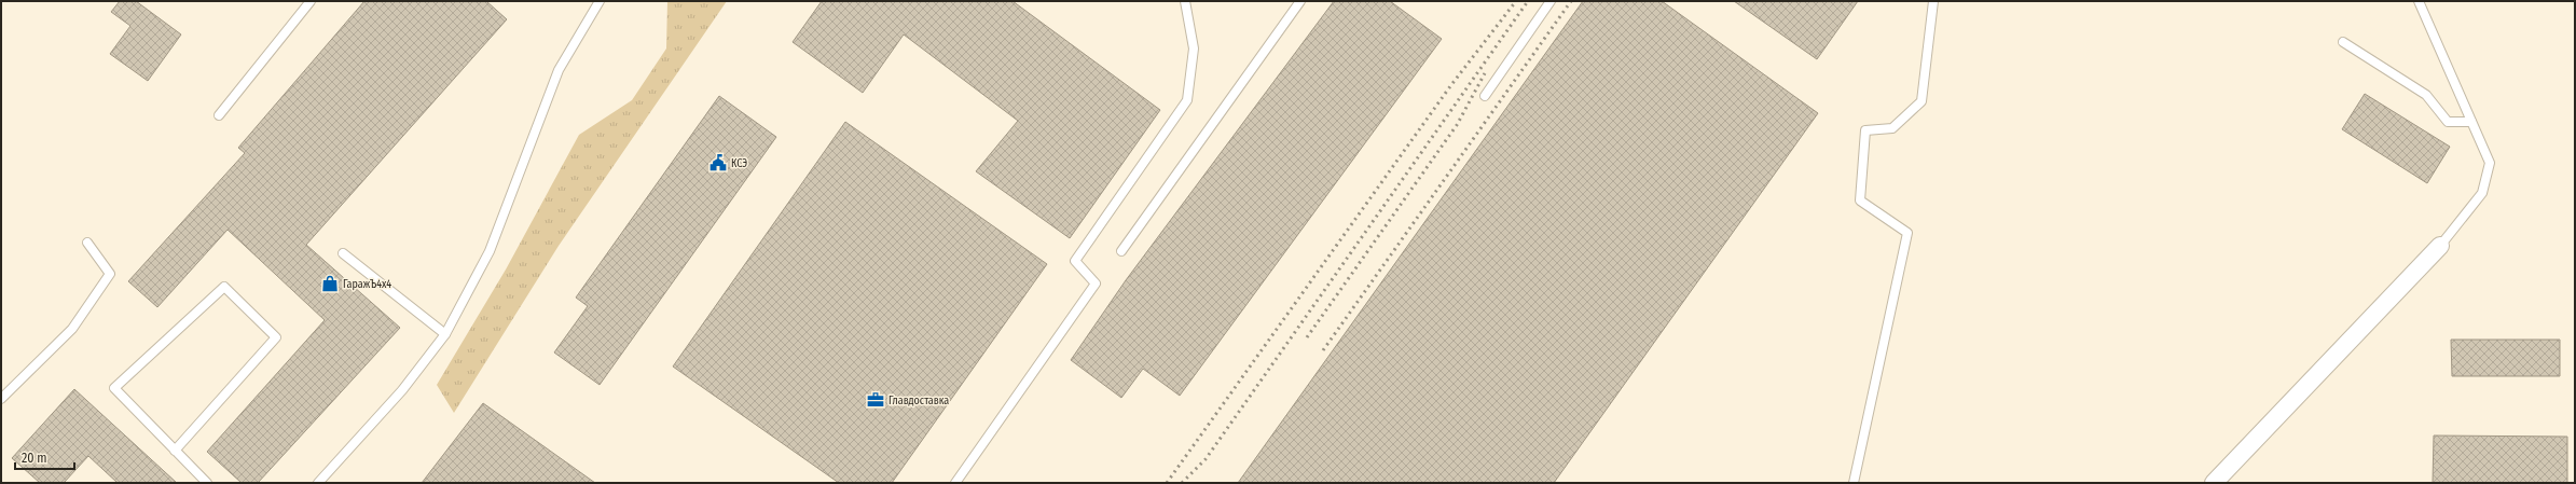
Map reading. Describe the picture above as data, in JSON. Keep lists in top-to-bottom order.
{
  "places": {
    "public building": ["КСЭ"],
    "shop": ["ГаражЪ4х4"],
    "office": ["Главдоставка"]
  },
  "scale_bar": "20 m"
}
